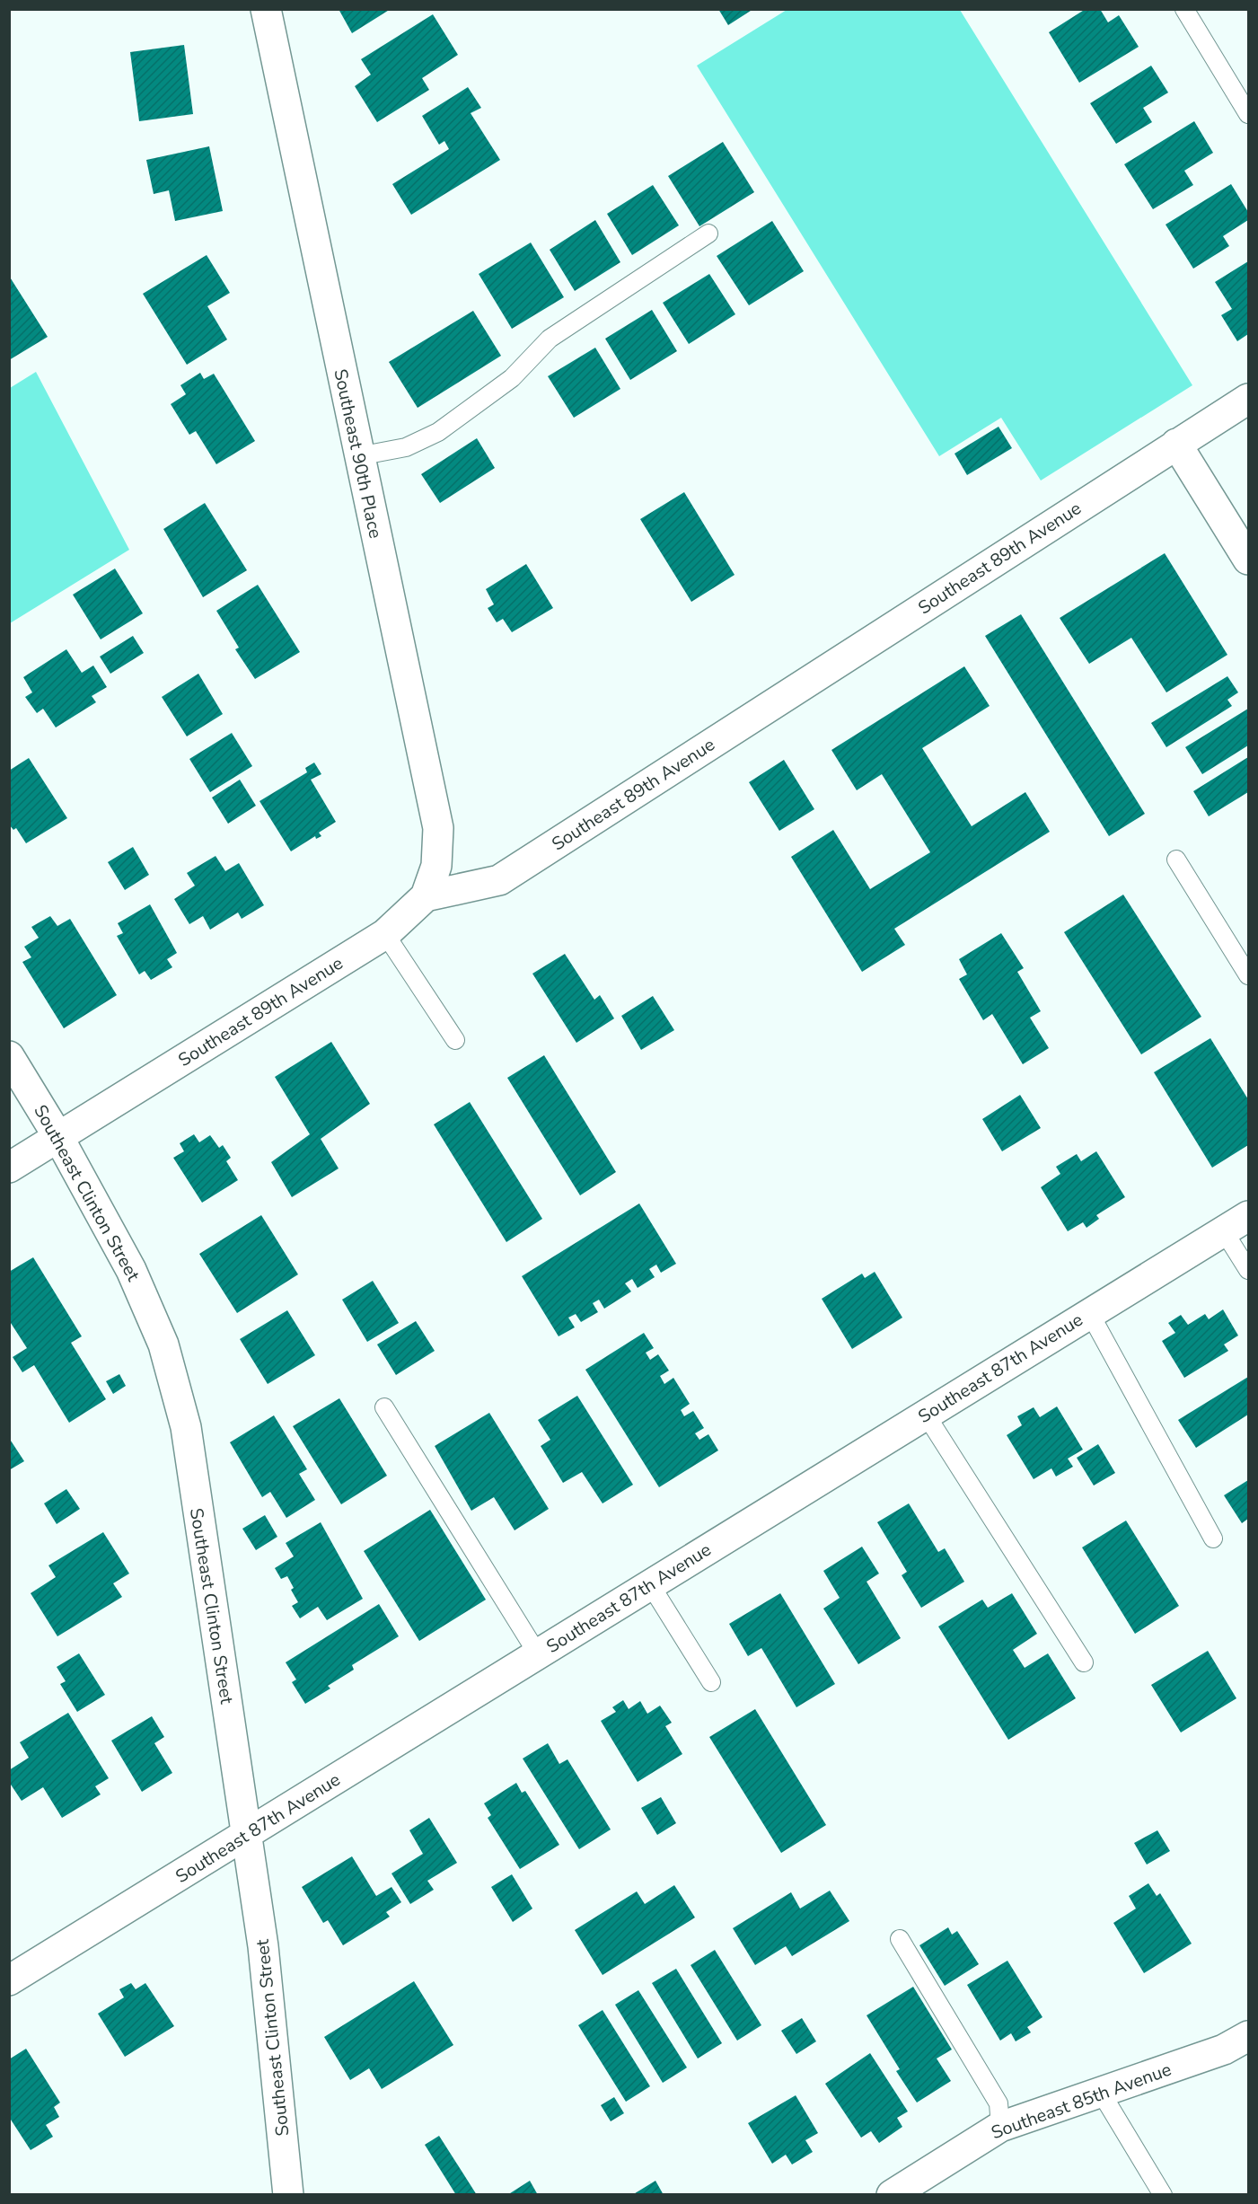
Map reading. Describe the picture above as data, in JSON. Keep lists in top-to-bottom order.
{
  "streets": {
    "street": [
      "Southeast 90th Place",
      "Southeast 89th Avenue",
      "Southeast Clinton Street",
      "Southeast 87th Avenue",
      "Southeast 85th Avenue"
    ]
  },
  "crossings": [
    ["Southeast 90th Place", "Southeast 89th Avenue"],
    ["Southeast 89th Avenue", "Southeast Clinton Street"],
    ["Southeast Clinton Street", "Southeast 87th Avenue"]
  ]
}
